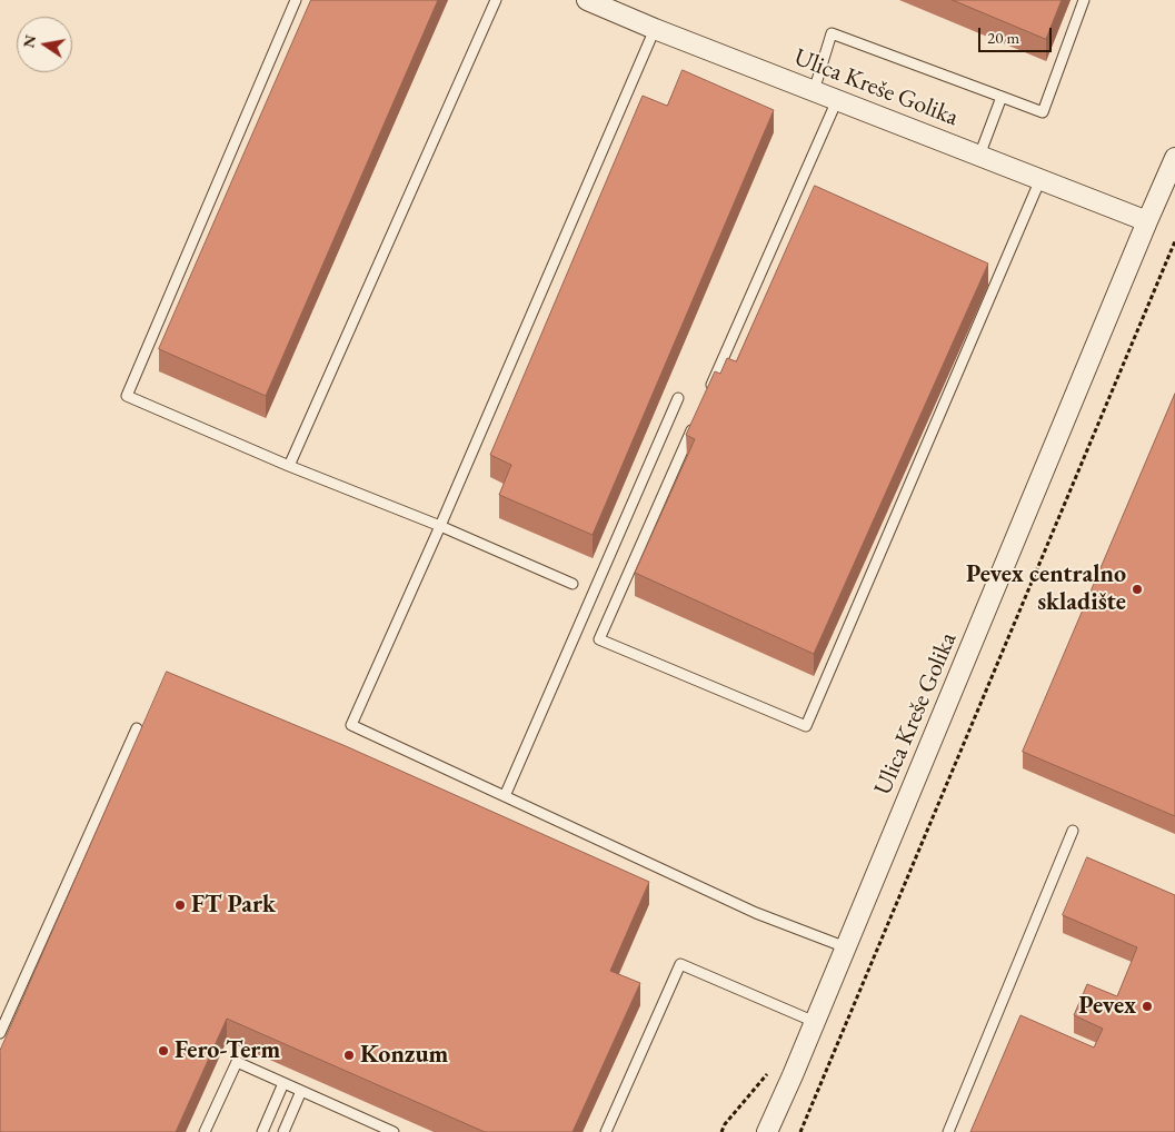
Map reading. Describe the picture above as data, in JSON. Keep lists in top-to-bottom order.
{
  "streets": {
    "street": ["Ulica Kreše Golika"]
  },
  "places": [
    "Pevex centralno skladište",
    "FT Park",
    "Pevex",
    "Fero-Term",
    "Konzum"
  ],
  "scale_bar": "20 m",
  "north": "left"
}
